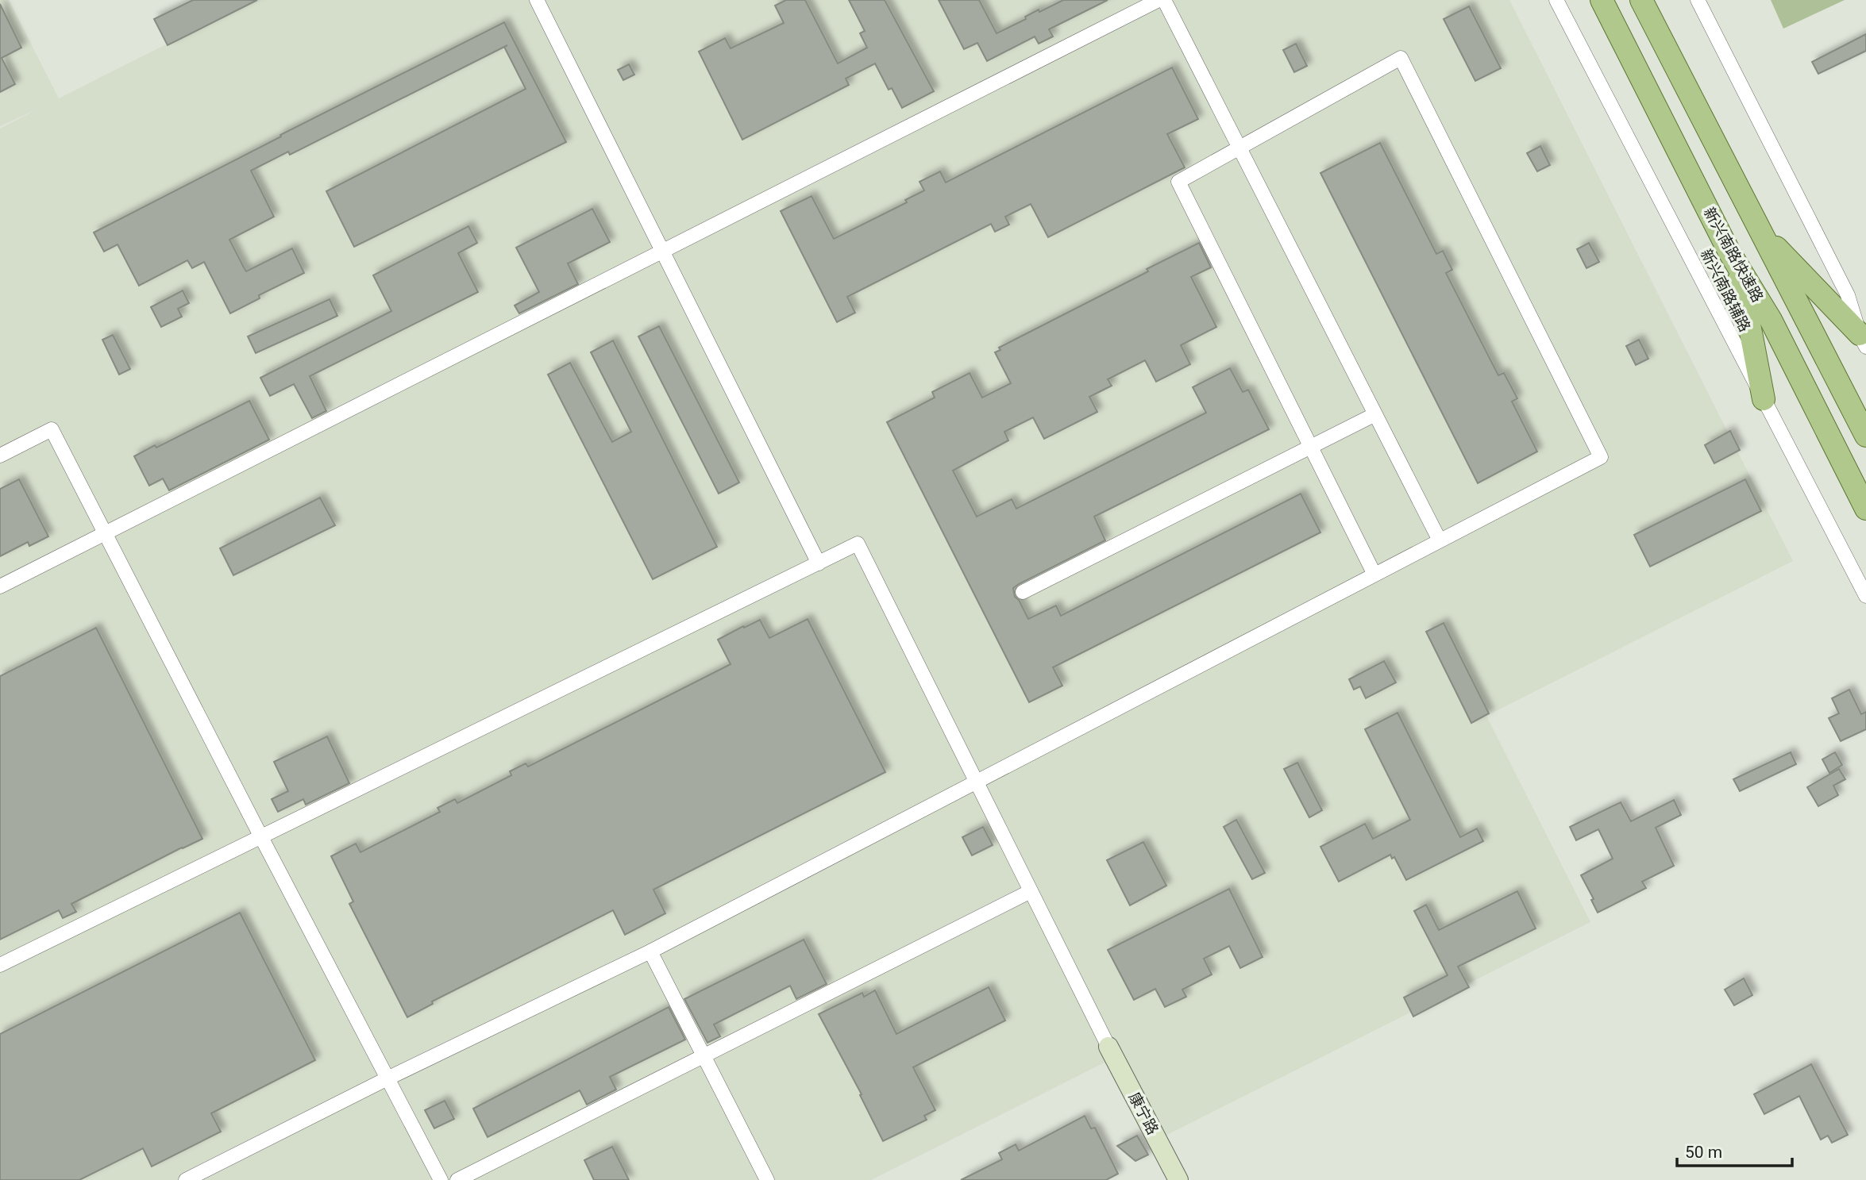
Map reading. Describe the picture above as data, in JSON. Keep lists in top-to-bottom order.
{
  "streets": {
    "main road": ["新兴南路快速路"],
    "street": ["新兴南路辅路", "康宁路"]
  },
  "scale_bar": "50 m"
}
